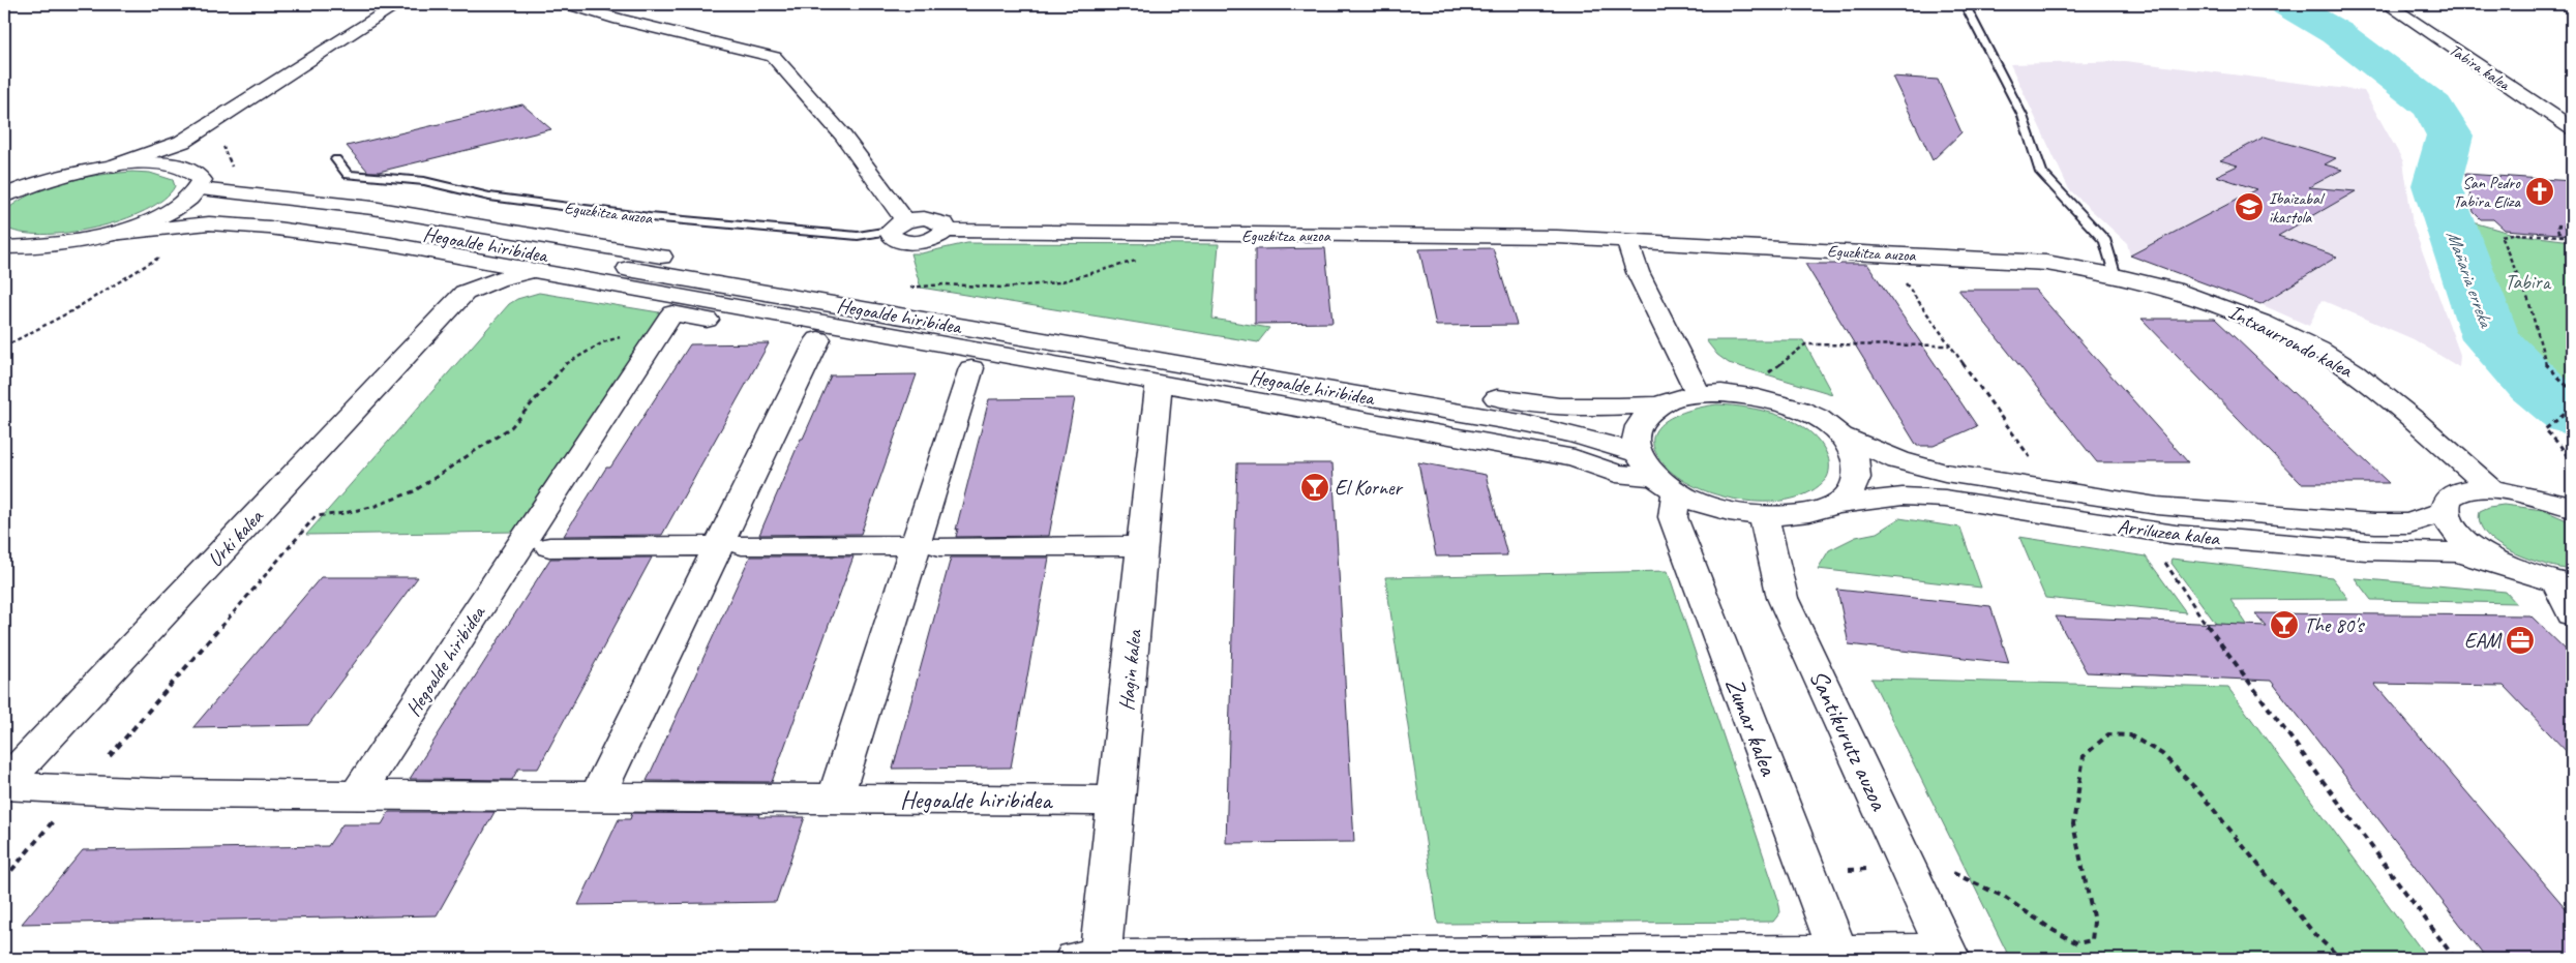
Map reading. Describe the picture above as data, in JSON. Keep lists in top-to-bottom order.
{
  "streets": {
    "street": [
      "Tabira kalea",
      "Eguzkitza auzoa",
      "Hegoalde hiribidea",
      "Intxaurrondo kalea",
      "Arriluzea kalea",
      "Urki kalea",
      "Hagin kalea",
      "Zumar kalea",
      "Santikurutz auzoa"
    ]
  },
  "crossings": [
    ["Eguzkitza auzoa", "Intxaurrondo kalea"],
    ["Hegoalde hiribidea", "Urki kalea"],
    ["Hegoalde hiribidea", "Hagin kalea"]
  ],
  "water": ["Mañaria erreka"],
  "parks": ["Tabira"],
  "places": {
    "church": ["San Pedro Tabira Eliza"],
    "school or university": ["Ibaizabal ikastola"],
    "bar": ["El Korner", "The 80's"],
    "office": ["EAM"]
  }
}
